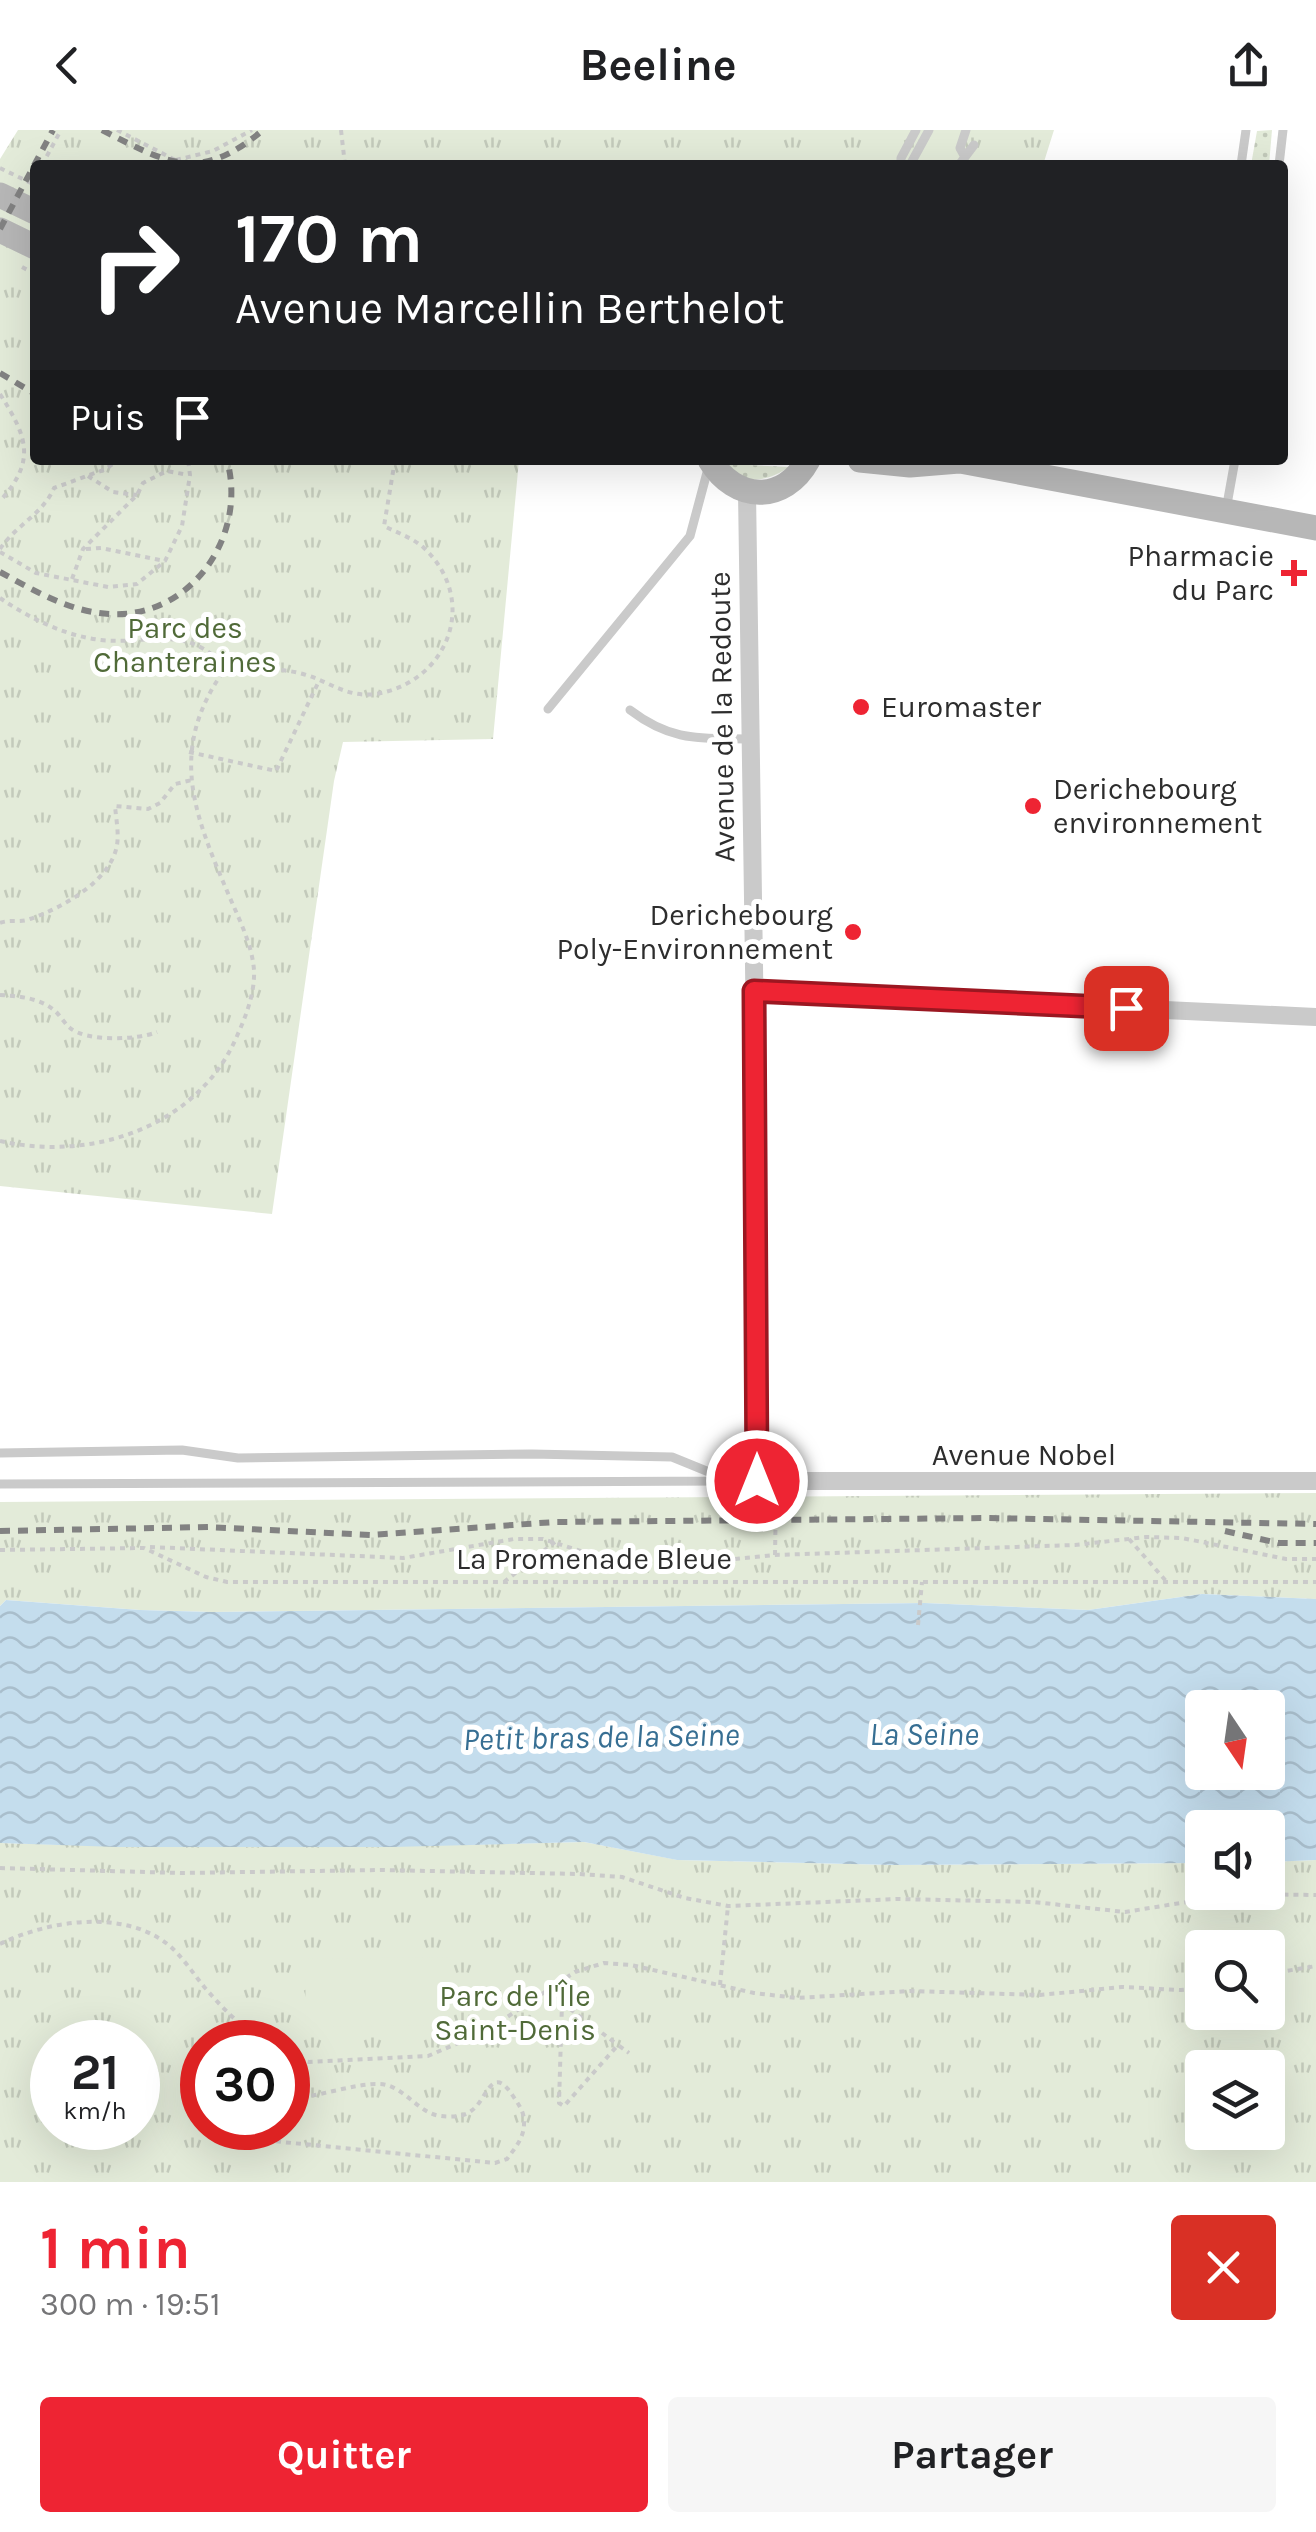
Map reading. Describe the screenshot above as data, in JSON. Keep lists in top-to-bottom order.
{
  "streets": {
    "street": ["Avenue de la Redoute", "Avenue Nobel"],
    "path": ["La Promenade Bleue"]
  },
  "crossings": [
    ["Avenue de la Redoute", "Avenue Nobel"]
  ],
  "water": ["La Seine", "Petit bras de la Seine"],
  "parks": ["Parc des Chanteraines", "Parc de l'Île Saint-Denis"],
  "places": {
    "health": ["Pharmacie du Parc"],
    "other": ["Euromaster", "Derichebourg environnement", "Derichebourg Poly-Environnement"]
  },
  "north": "bottom",
  "page": {
    "header": "Beeline",
    "turn": ["170 m", "Avenue Marcellin Berthelot"],
    "then": "Puis",
    "speed": "21 km/h",
    "limit": "30",
    "heading": ["1 min", "300 m · 19:51"],
    "buttons": ["Quitter", "Partager"]
  }
}
